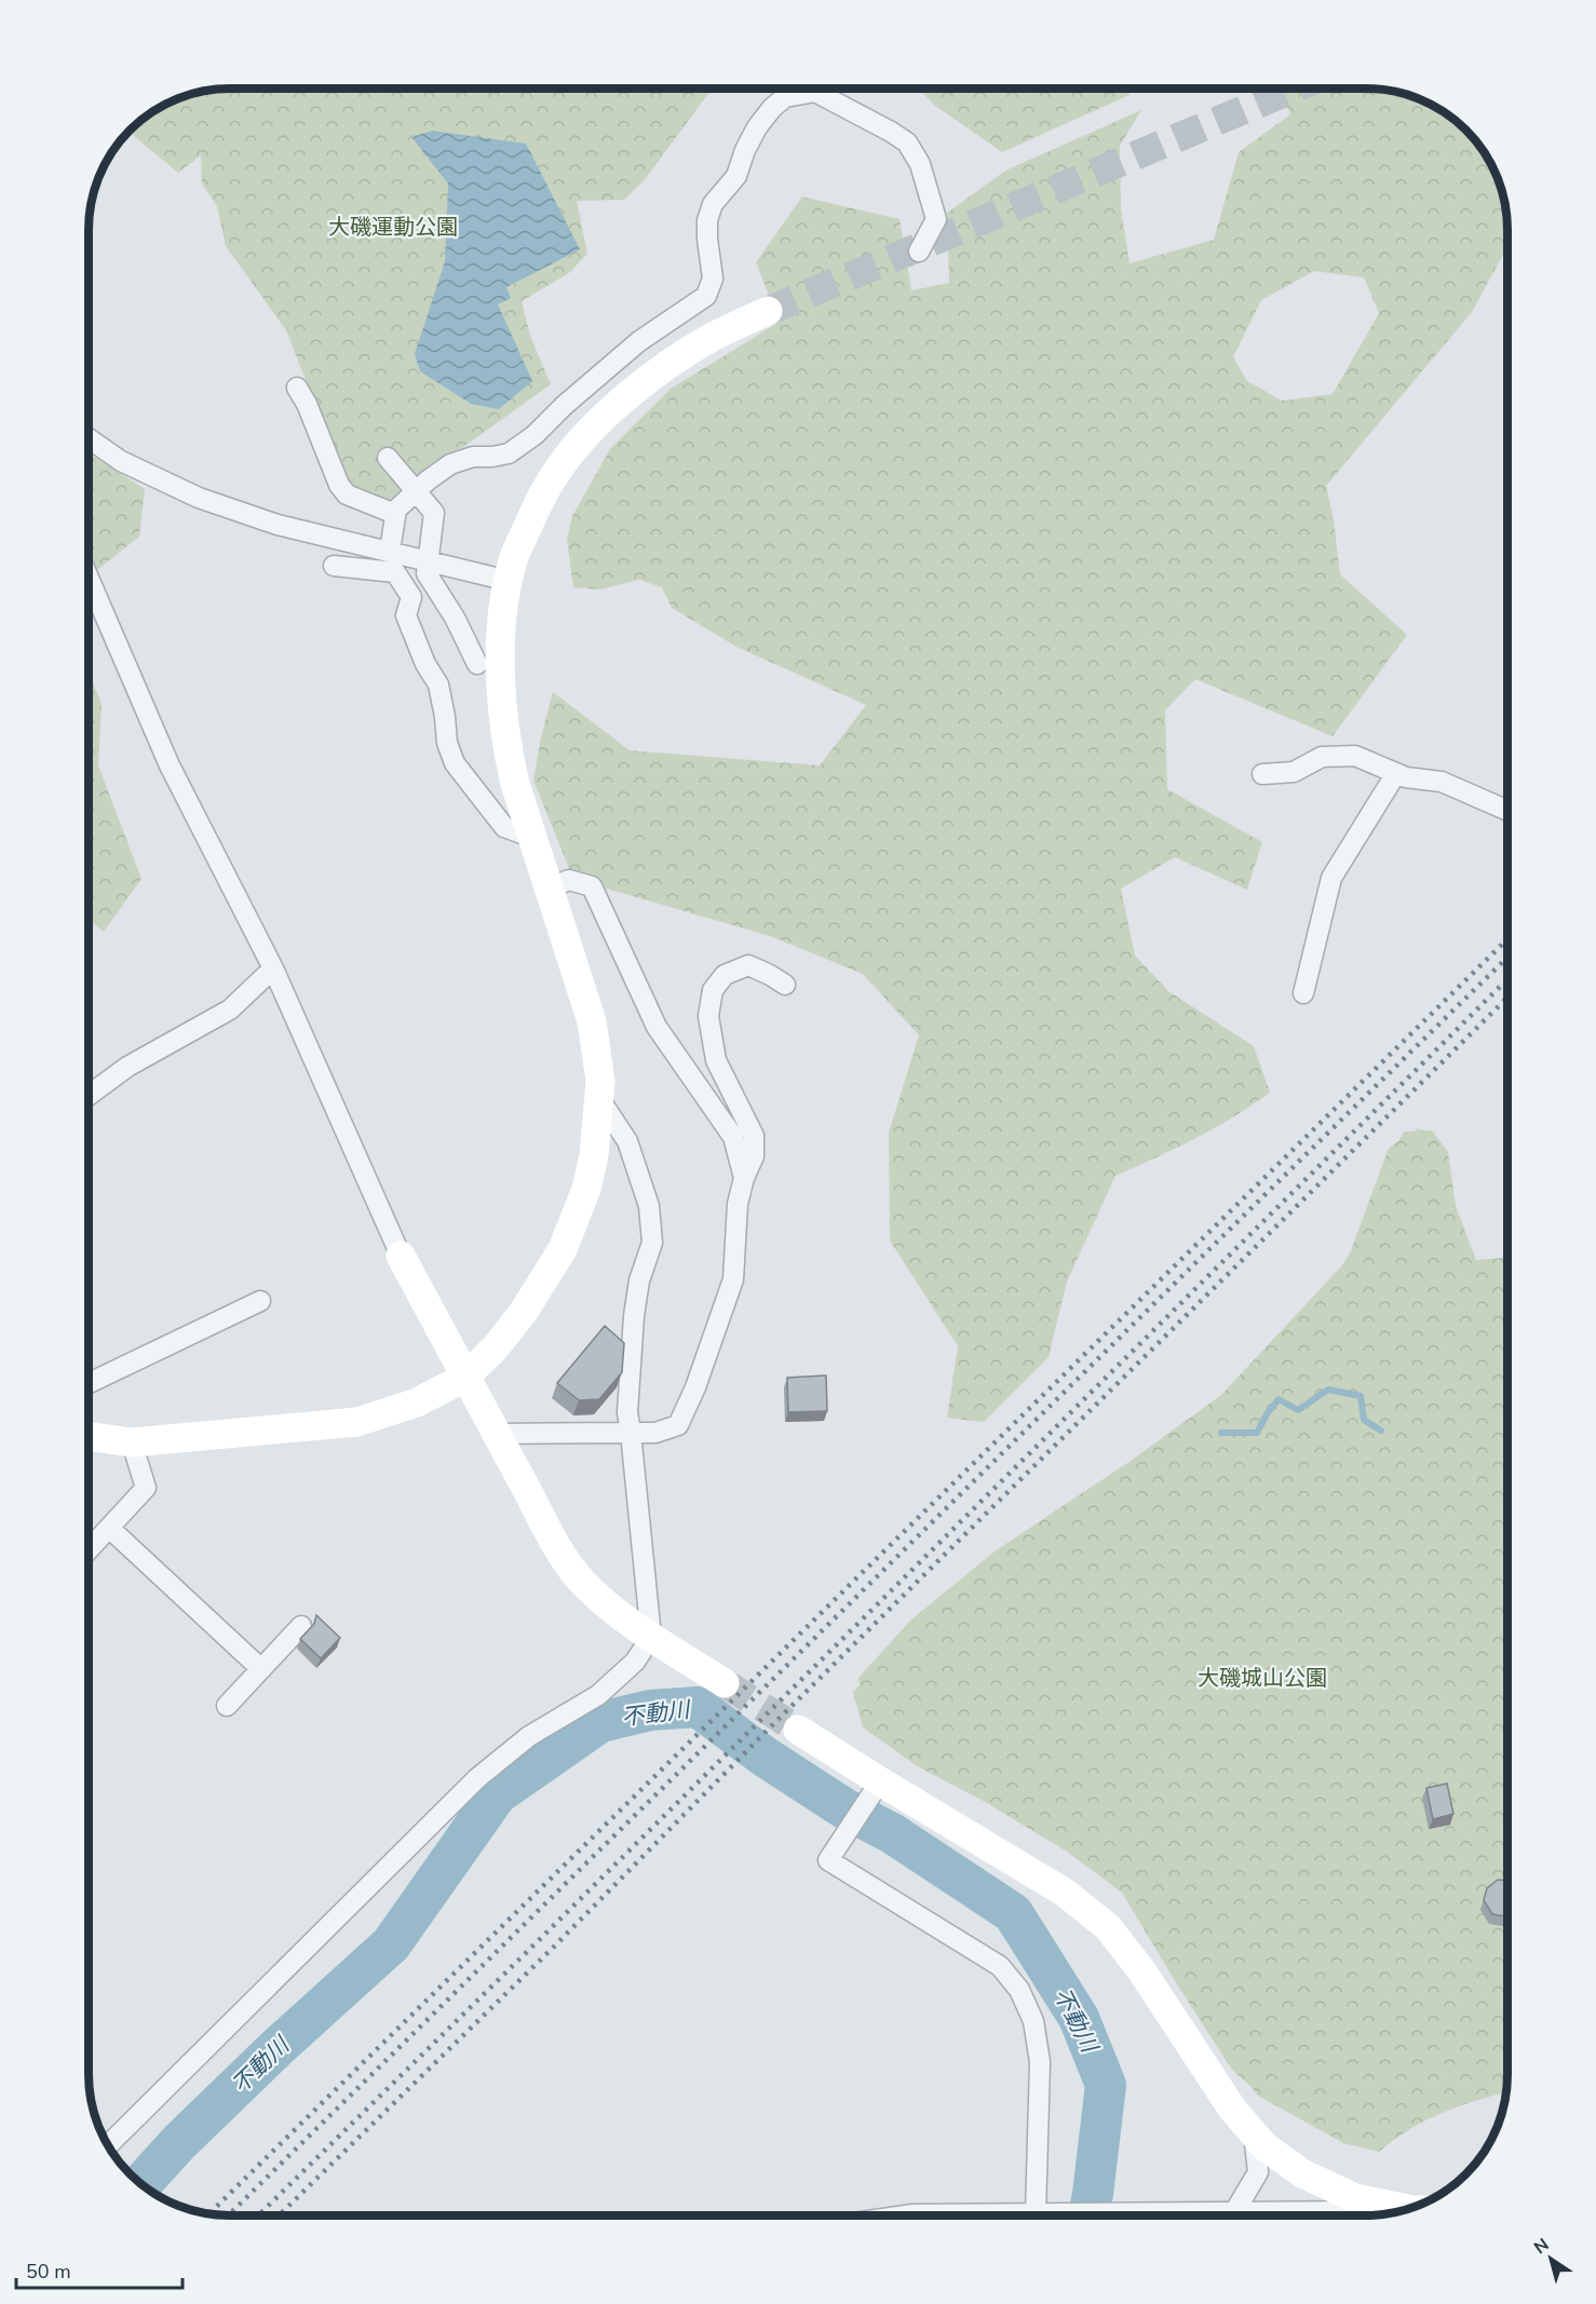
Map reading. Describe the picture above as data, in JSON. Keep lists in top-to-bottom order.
{
  "water": ["不動川"],
  "parks": ["大磯運動公園", "大磯城山公園"],
  "scale_bar": "50 m",
  "north": "top left"
}
